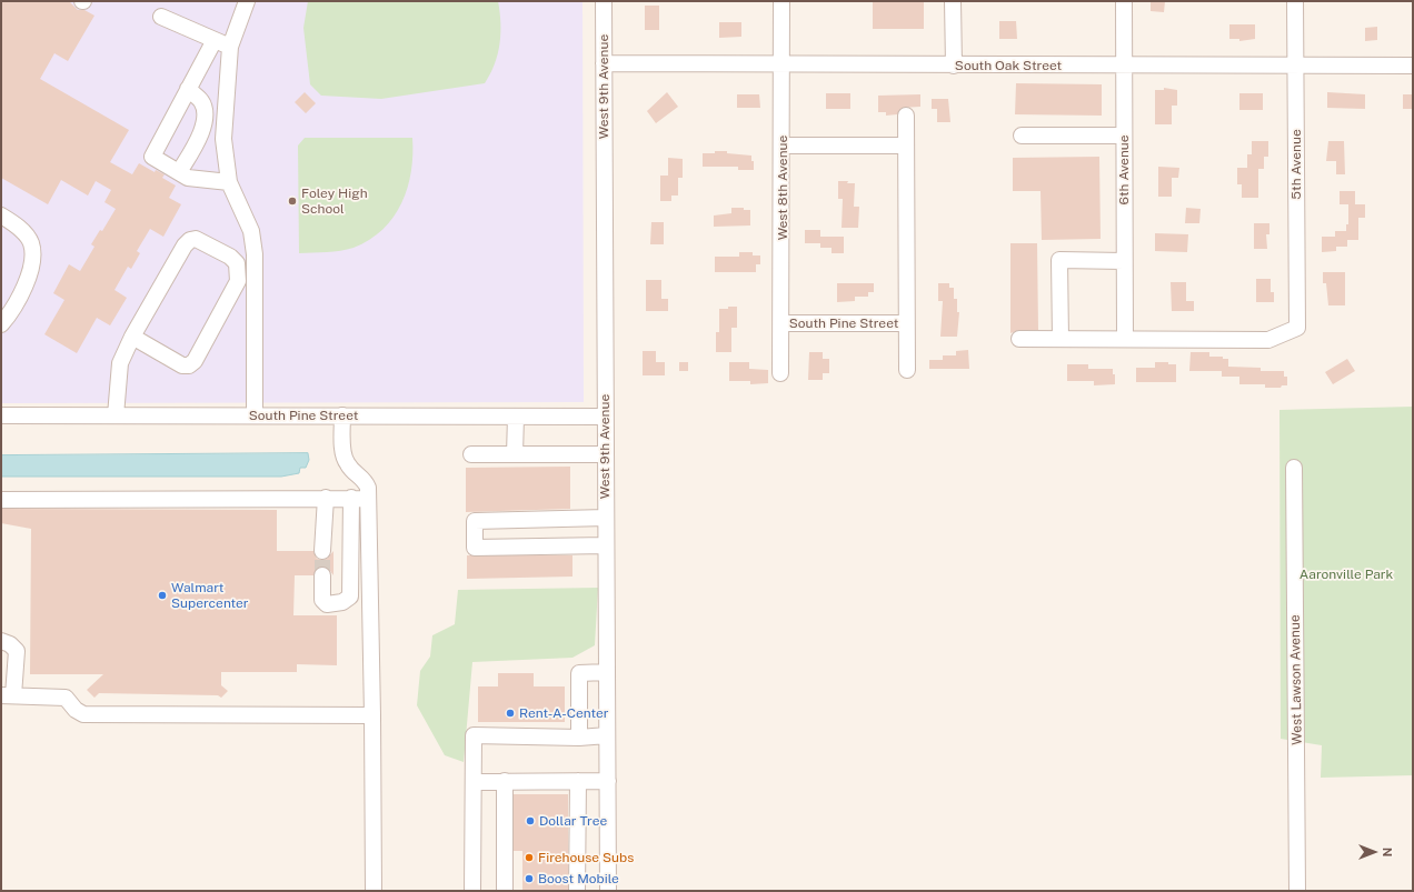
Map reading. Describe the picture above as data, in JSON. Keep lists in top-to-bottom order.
{
  "streets": {
    "street": [
      "South Oak Street",
      "West 9th Avenue",
      "5th Avenue",
      "6th Avenue",
      "West 8th Avenue",
      "South Pine Street",
      "West Lawson Avenue"
    ]
  },
  "crossings": [
    ["South Oak Street", "West 9th Avenue"],
    ["South Oak Street", "5th Avenue"],
    ["South Oak Street", "6th Avenue"],
    ["South Oak Street", "West 8th Avenue"],
    ["West 9th Avenue", "South Pine Street"],
    ["5th Avenue", "6th Avenue"],
    ["West 8th Avenue", "South Pine Street"]
  ],
  "parks": ["Aaronville Park"],
  "places": [
    "Foley High School",
    "Walmart Supercenter",
    "Rent-A-Center",
    "Dollar Tree",
    "Firehouse Subs",
    "Boost Mobile"
  ],
  "north": "right"
}
